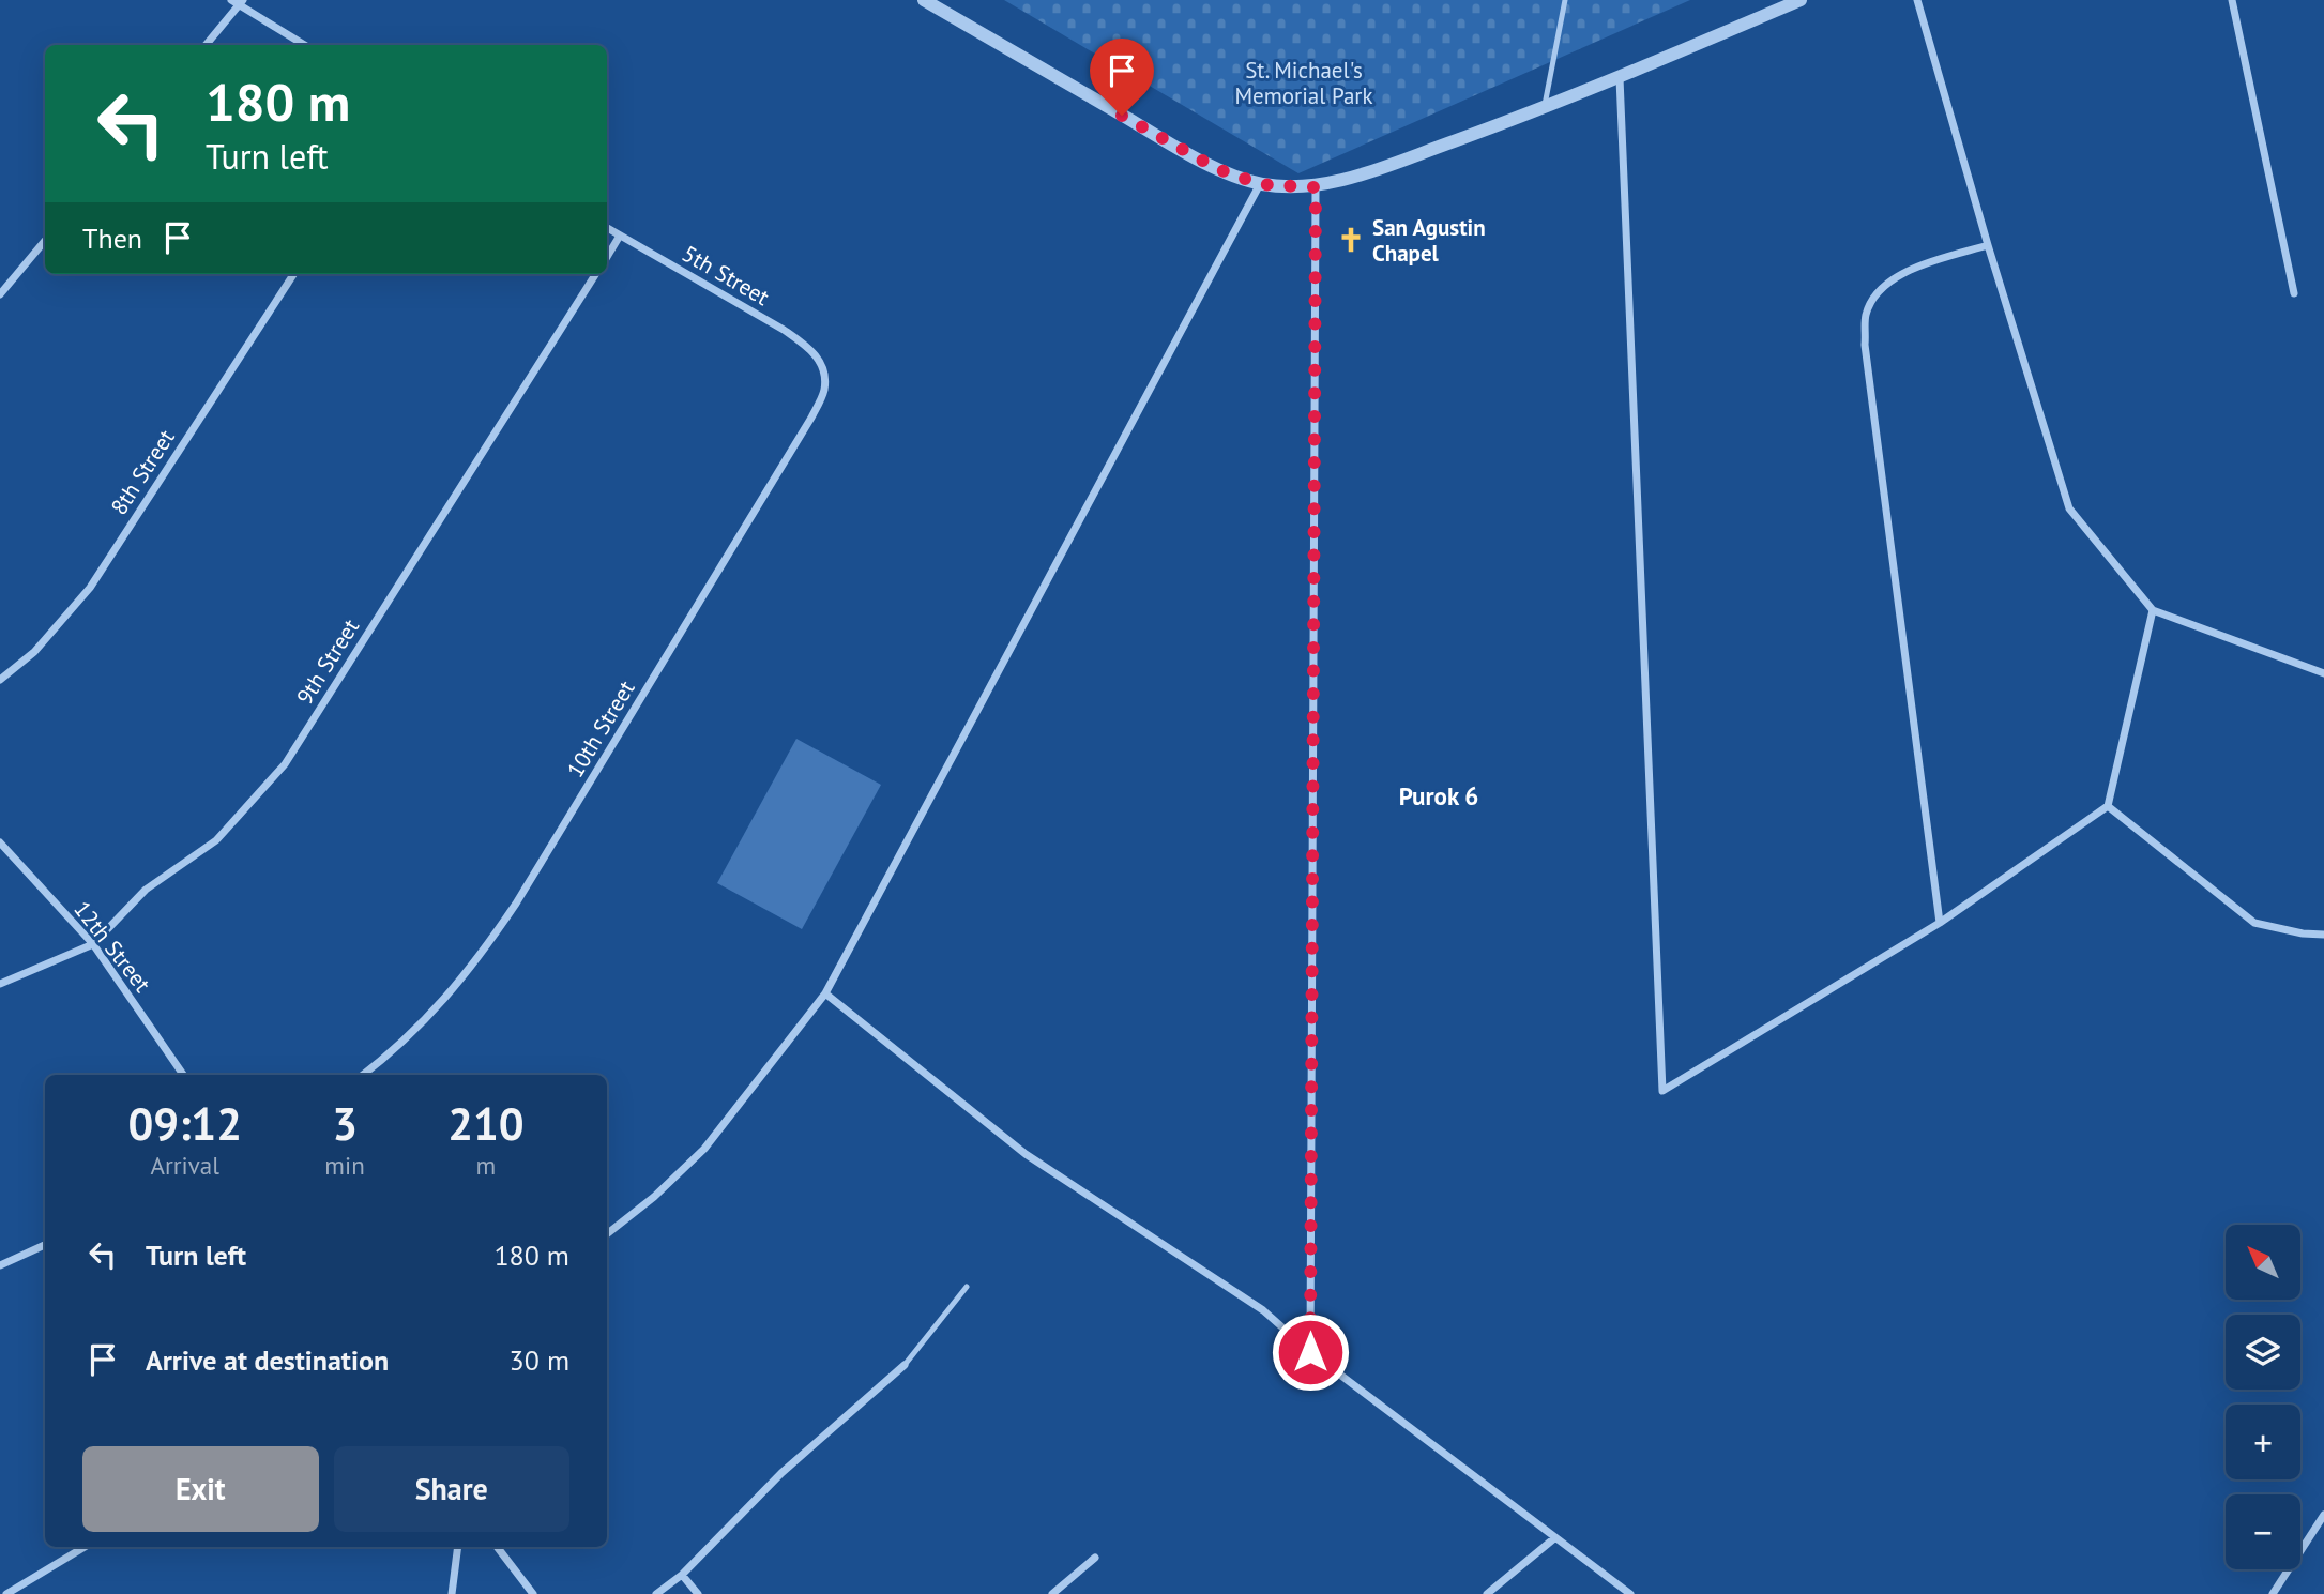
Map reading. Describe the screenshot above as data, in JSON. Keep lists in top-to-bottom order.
{
  "streets": {
    "street": [
      "5th Street",
      "8th Street",
      "9th Street",
      "10th Street",
      "12th Street"
    ]
  },
  "crossings": [
    ["5th Street", "10th Street"],
    ["9th Street", "12th Street"]
  ],
  "districts": ["Purok 6"],
  "parks": ["St. Michael's Memorial Park"],
  "places": {
    "church": ["San Agustin Chapel"]
  },
  "north": "top left",
  "page": {
    "turn": ["180 m", "Turn left"],
    "then": "Then",
    "eta": [
      "09:12",
      "Arrival",
      "3",
      "min",
      "210",
      "m"
    ],
    "list": [
      {
        "name": "Turn left",
        "value": "180 m"
      },
      {
        "name": "Arrive at destination",
        "value": "30 m"
      }
    ],
    "map_buttons": ["+", "−"],
    "buttons": ["Exit", "Share"]
  }
}
